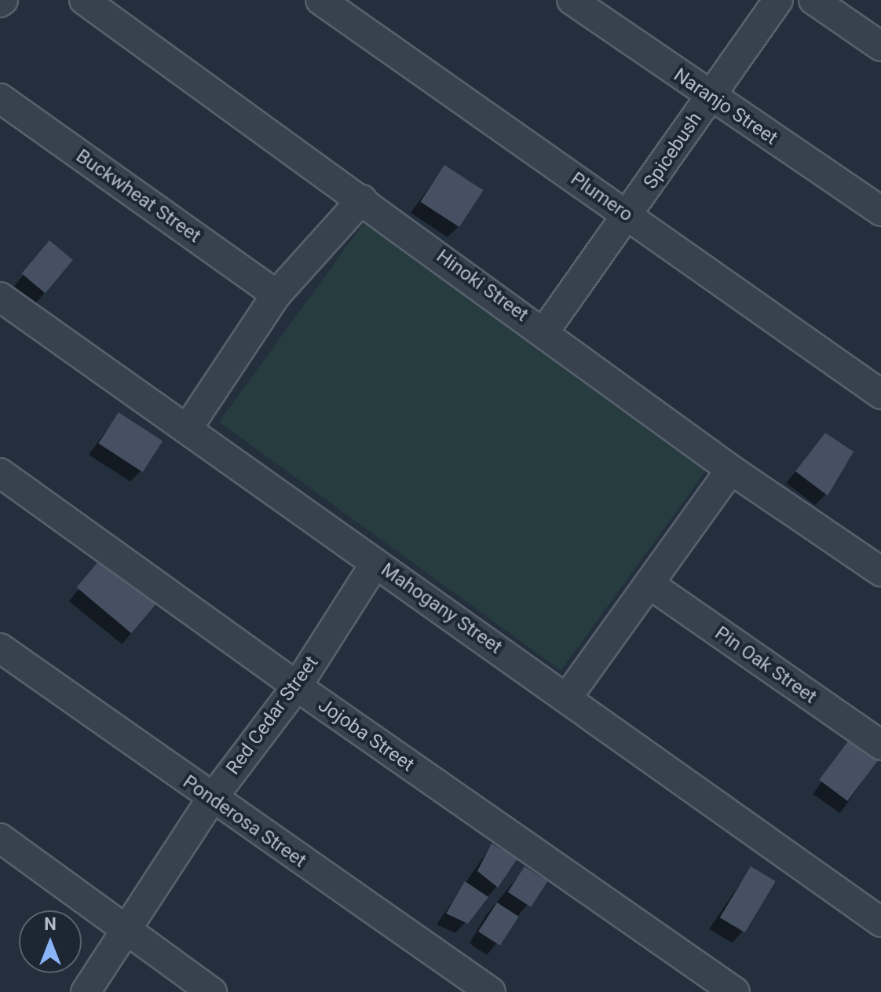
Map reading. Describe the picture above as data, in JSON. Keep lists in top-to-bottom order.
{
  "streets": {
    "street": [
      "Naranjo Street",
      "Spicebush",
      "Buckwheat Street",
      "Plumero",
      "Hinoki Street",
      "Mahogany Street",
      "Pin Oak Street",
      "Red Cedar Street",
      "Jojoba Street",
      "Ponderosa Street"
    ]
  },
  "crossings": [
    ["Naranjo Street", "Spicebush"],
    ["Spicebush", "Plumero"],
    ["Spicebush", "Hinoki Street"],
    ["Mahogany Street", "Red Cedar Street"],
    ["Red Cedar Street", "Jojoba Street"],
    ["Red Cedar Street", "Ponderosa Street"]
  ],
  "north": "top"
}
